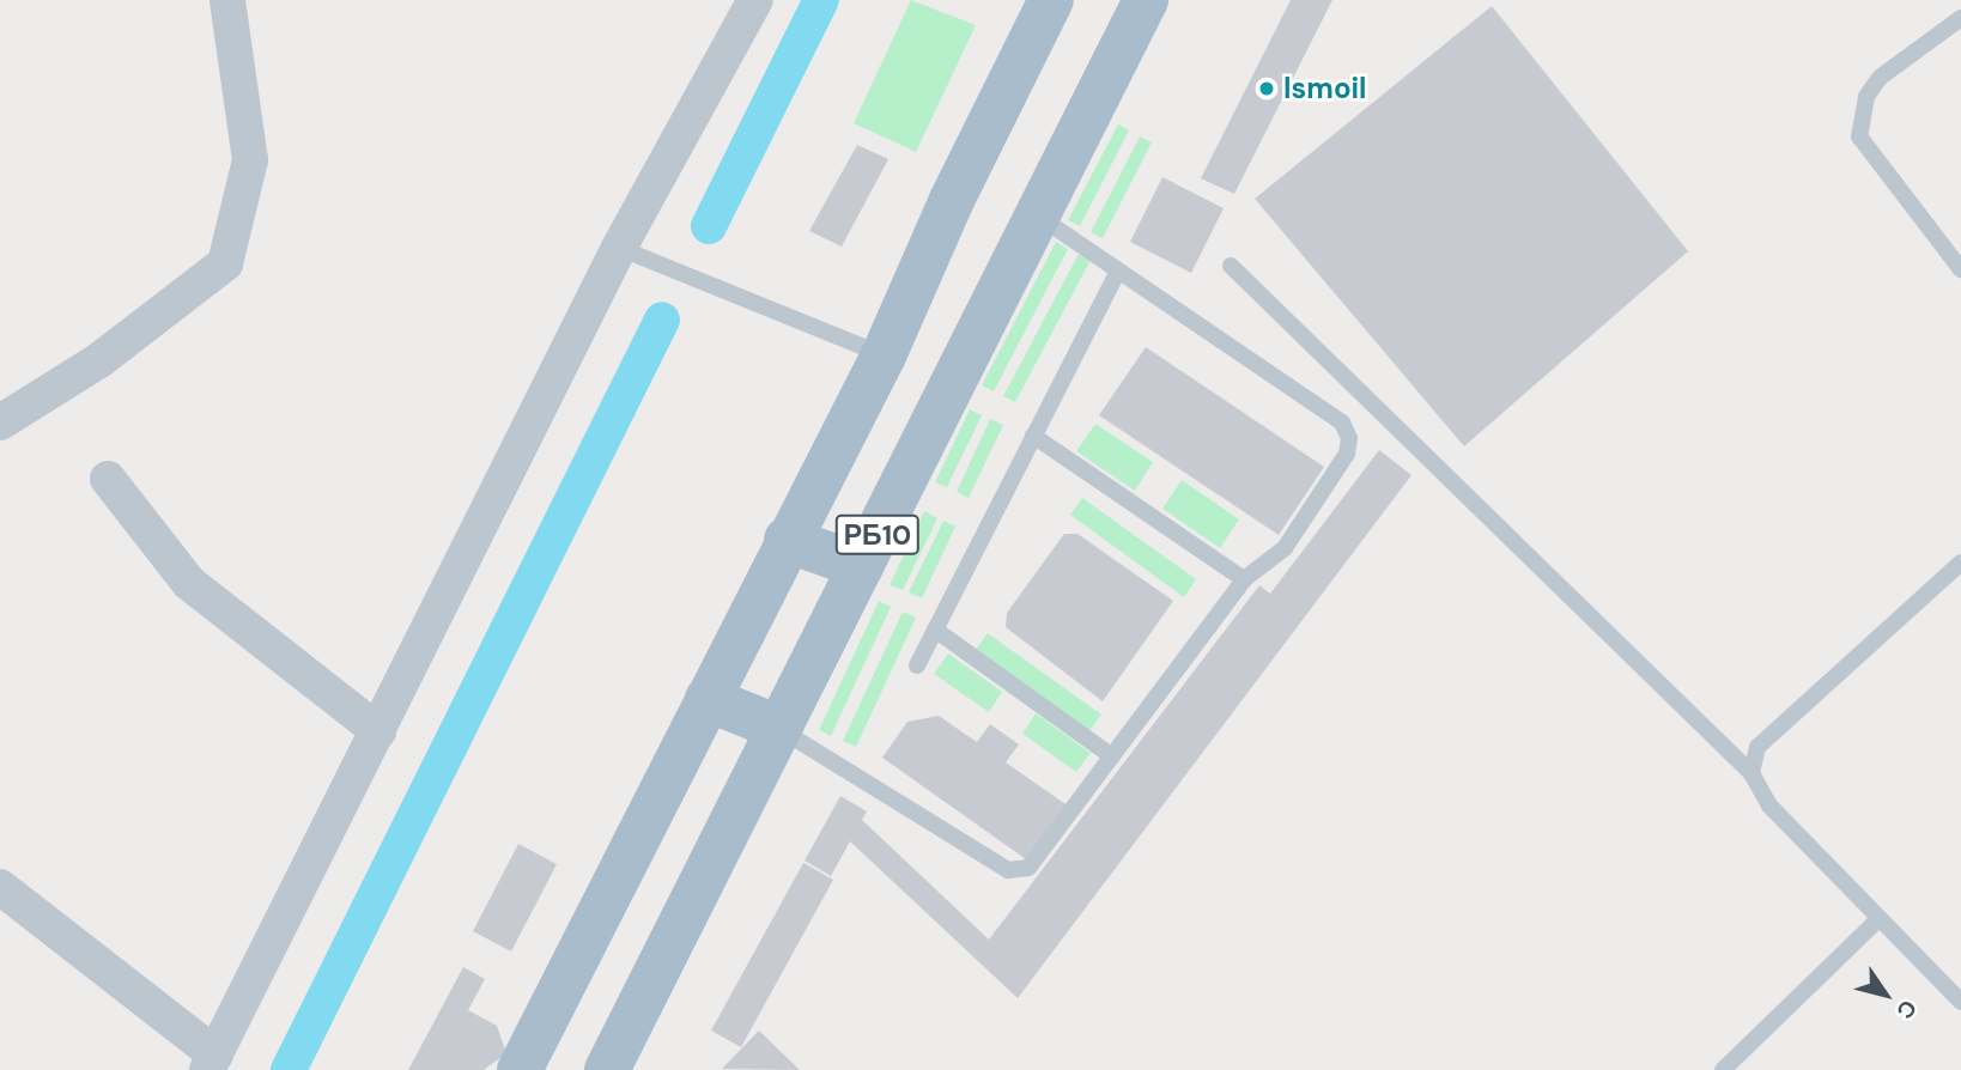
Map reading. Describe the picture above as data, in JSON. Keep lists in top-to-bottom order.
{
  "streets": {
    "main road": ["РБ10"]
  },
  "places": ["Ismoil"],
  "north": "bottom right"
}
